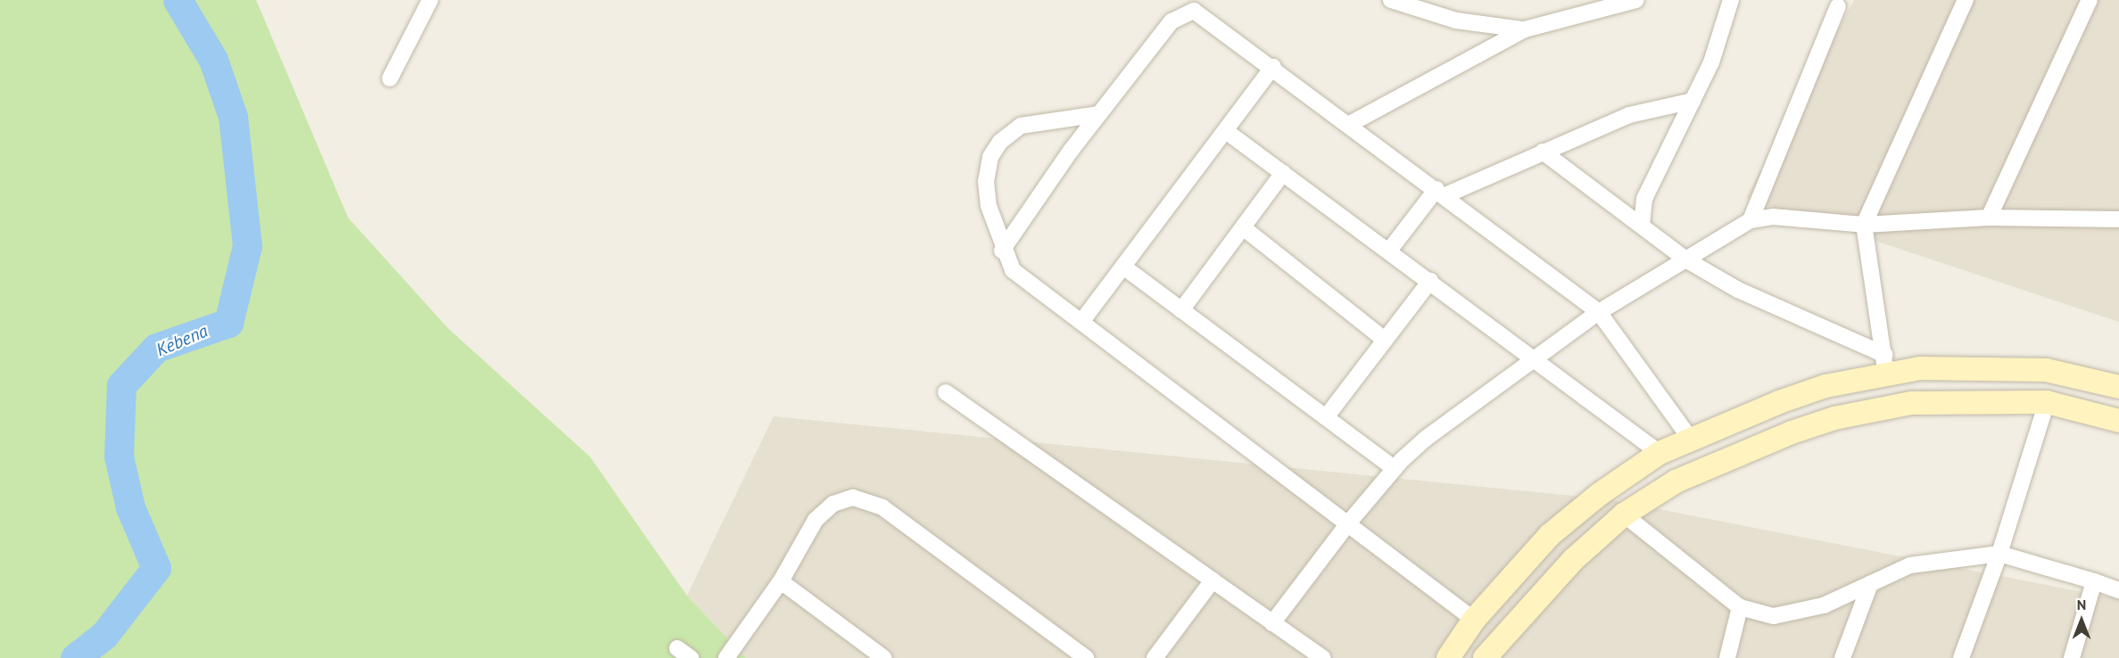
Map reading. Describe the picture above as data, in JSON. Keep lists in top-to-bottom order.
{
  "water": ["Kebena"],
  "north": "top"
}
